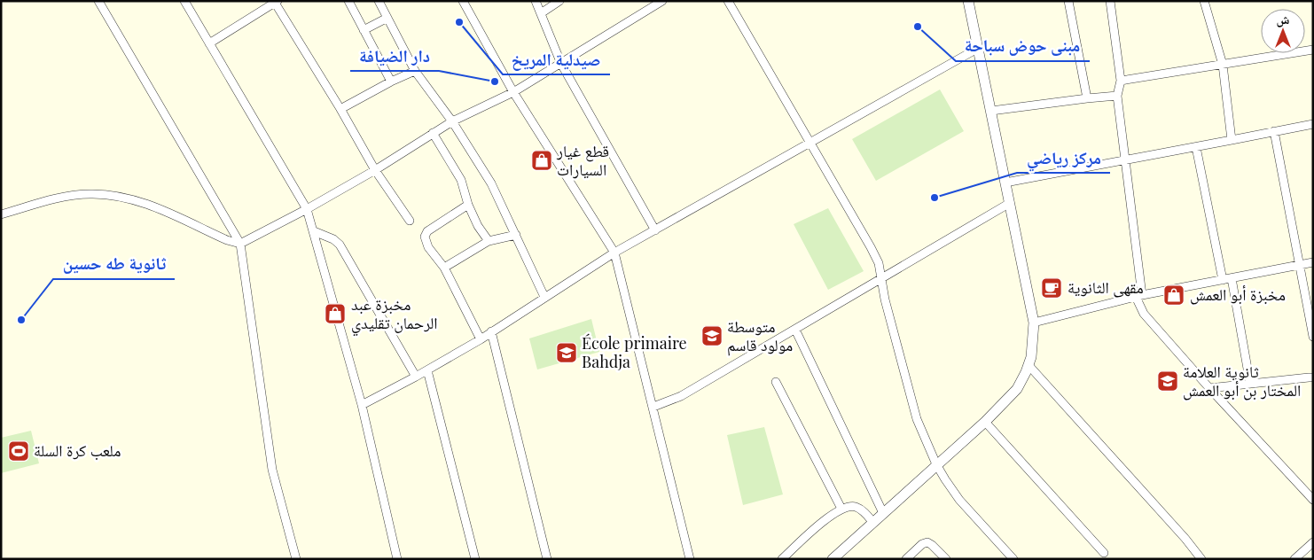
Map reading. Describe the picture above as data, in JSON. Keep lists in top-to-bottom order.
{
  "places": {
    "other": [
      "صيدلية المريخ",
      "مبنى حوض سباحة",
      "دار الضيافة",
      "مركز رياضي",
      "ثانوية طه حسين"
    ],
    "shop": ["قطع غيار السيارات", "مخبزة أبو العمش", "مخبزة عبد الرحمان تقليدي"],
    "cafe": ["مقهى الثانوية"],
    "school or university": ["متوسطة مولود قاسم", "École primaire Bahdja", "ثانوية العلامة المختار بن أبو العمش"],
    "sports": ["ملعب كرة السلة"]
  },
  "north": "top"
}
